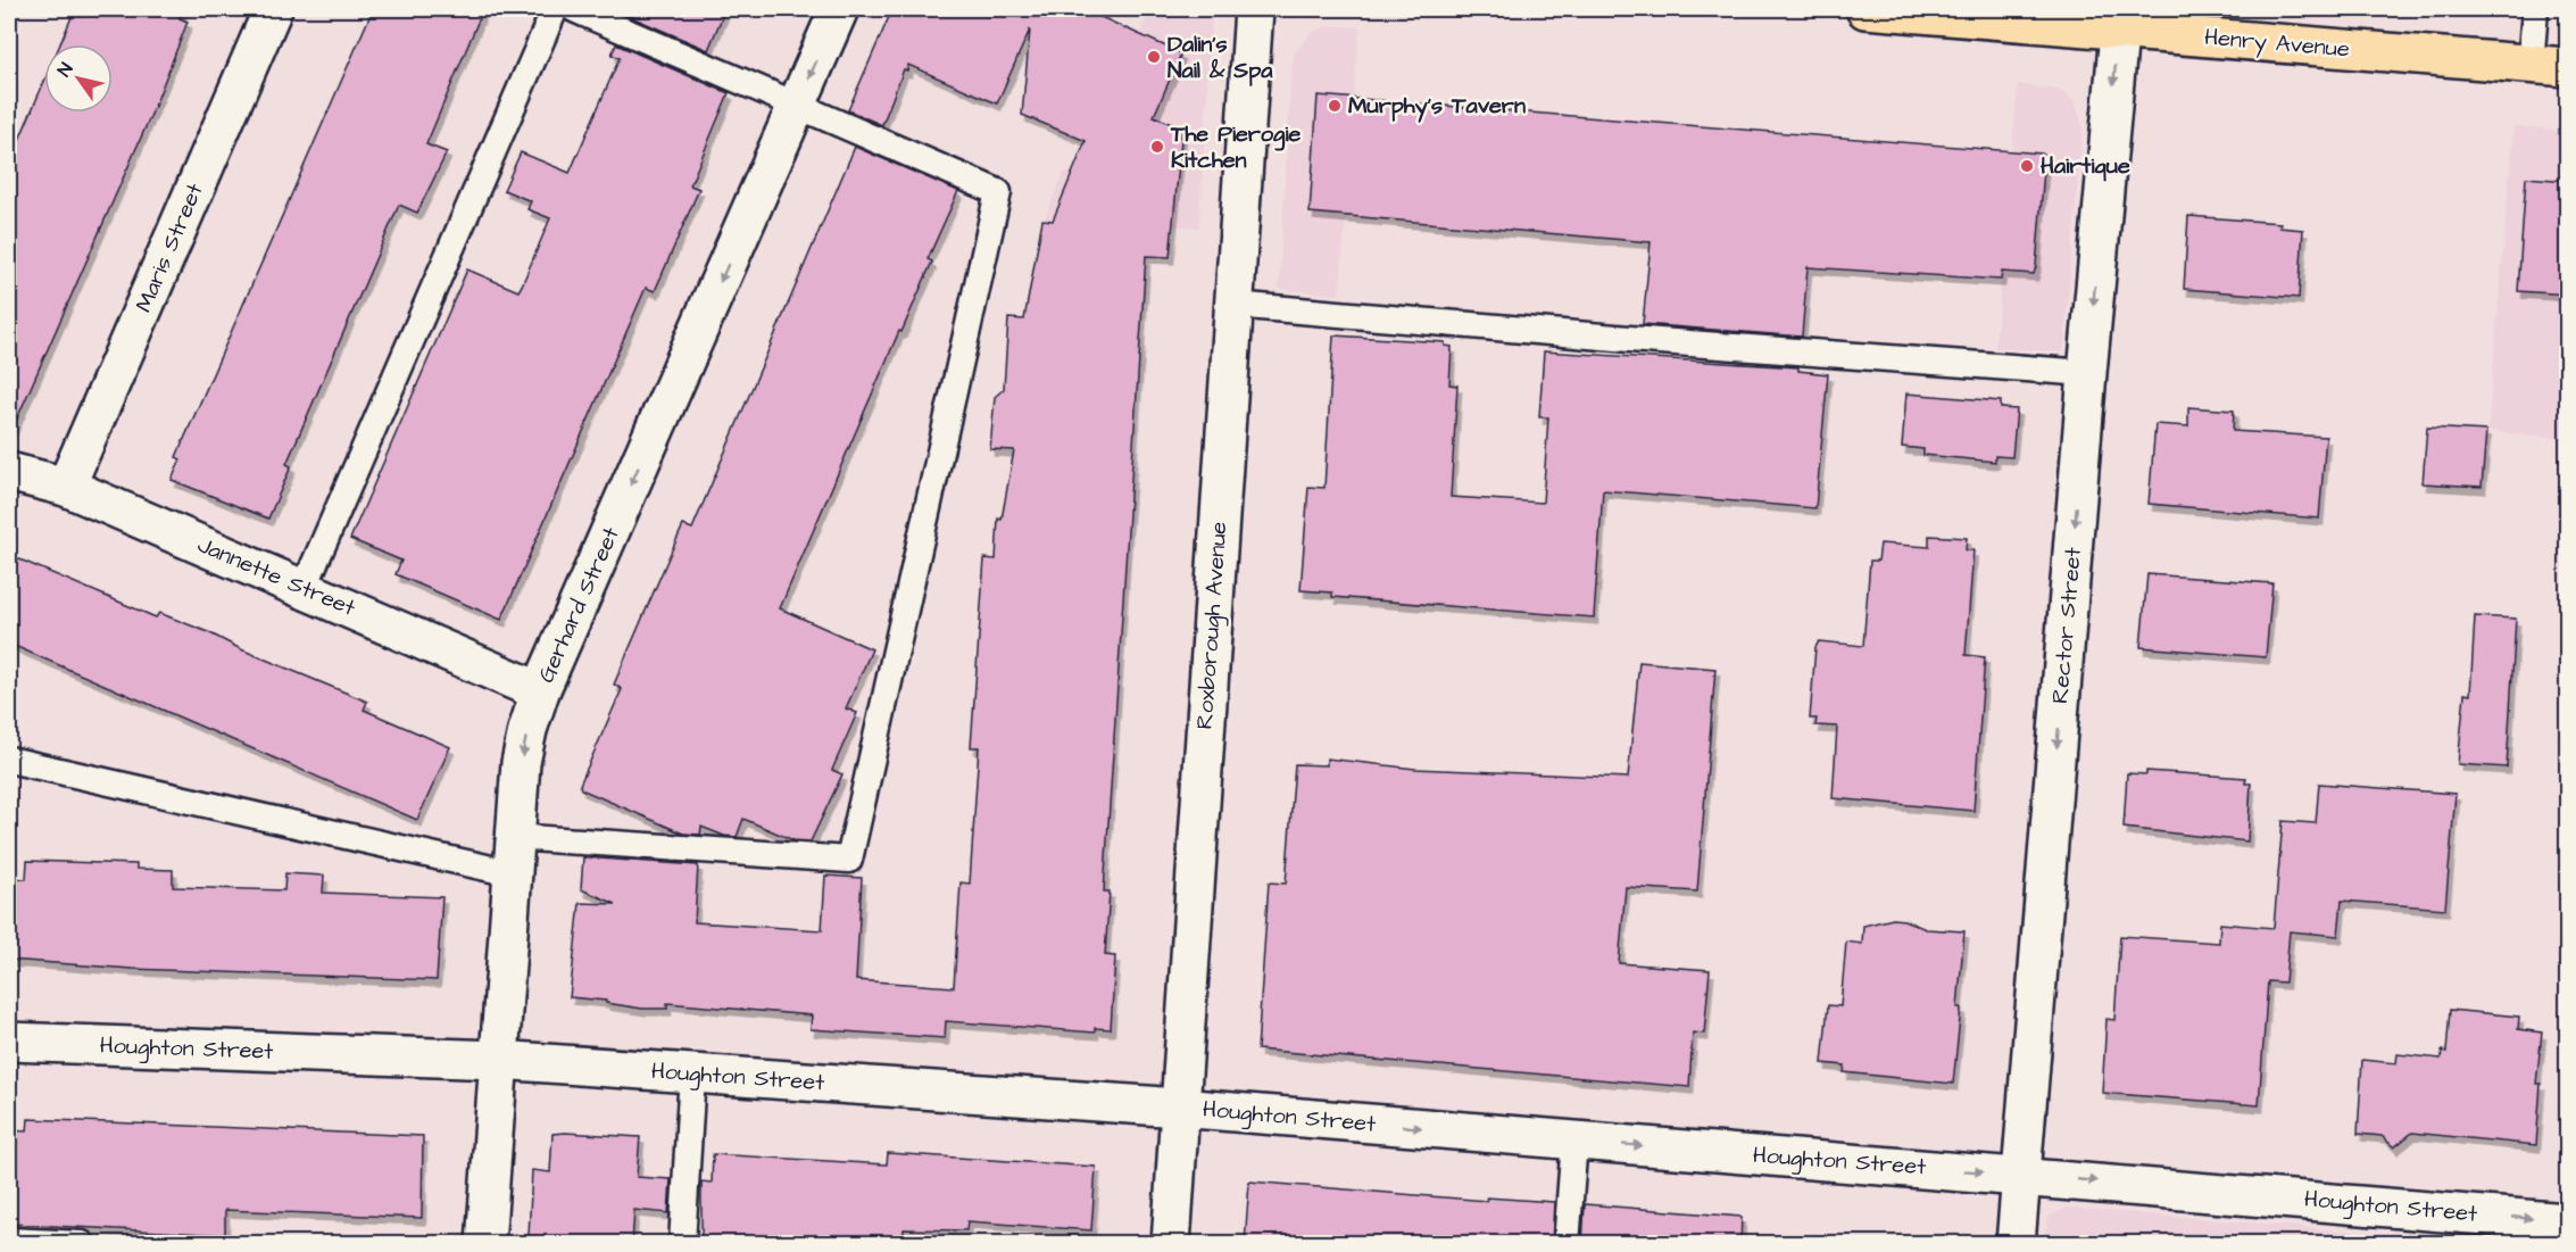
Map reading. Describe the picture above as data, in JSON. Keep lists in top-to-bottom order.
{
  "streets": {
    "main road": ["Henry Avenue"],
    "street": [
      "Maris Street",
      "Jannette Street",
      "Gerhard Street",
      "Roxborough Avenue",
      "Rector Street",
      "Houghton Street"
    ]
  },
  "crossings": [
    ["Henry Avenue", "Rector Street"],
    ["Maris Street", "Jannette Street"],
    ["Jannette Street", "Gerhard Street"],
    ["Gerhard Street", "Houghton Street"],
    ["Roxborough Avenue", "Houghton Street"],
    ["Rector Street", "Houghton Street"]
  ],
  "one_way": ["Gerhard Street", "Rector Street", "Houghton Street"],
  "places": [
    "Dalin's Nail & Spa",
    "Murphy's Tavern",
    "The Pierogie Kitchen",
    "Hairtique"
  ],
  "north": "top left"
}
